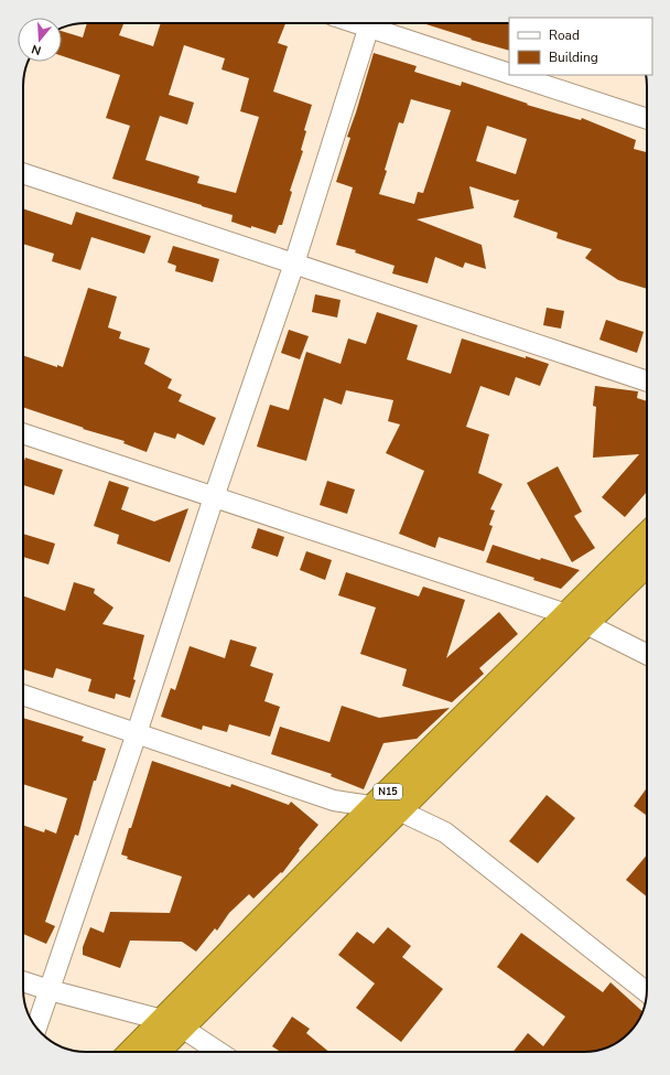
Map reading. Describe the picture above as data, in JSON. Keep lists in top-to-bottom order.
{
  "streets": {
    "highway": ["N15"]
  },
  "legend": ["Road", "Building"],
  "north": "bottom"
}
